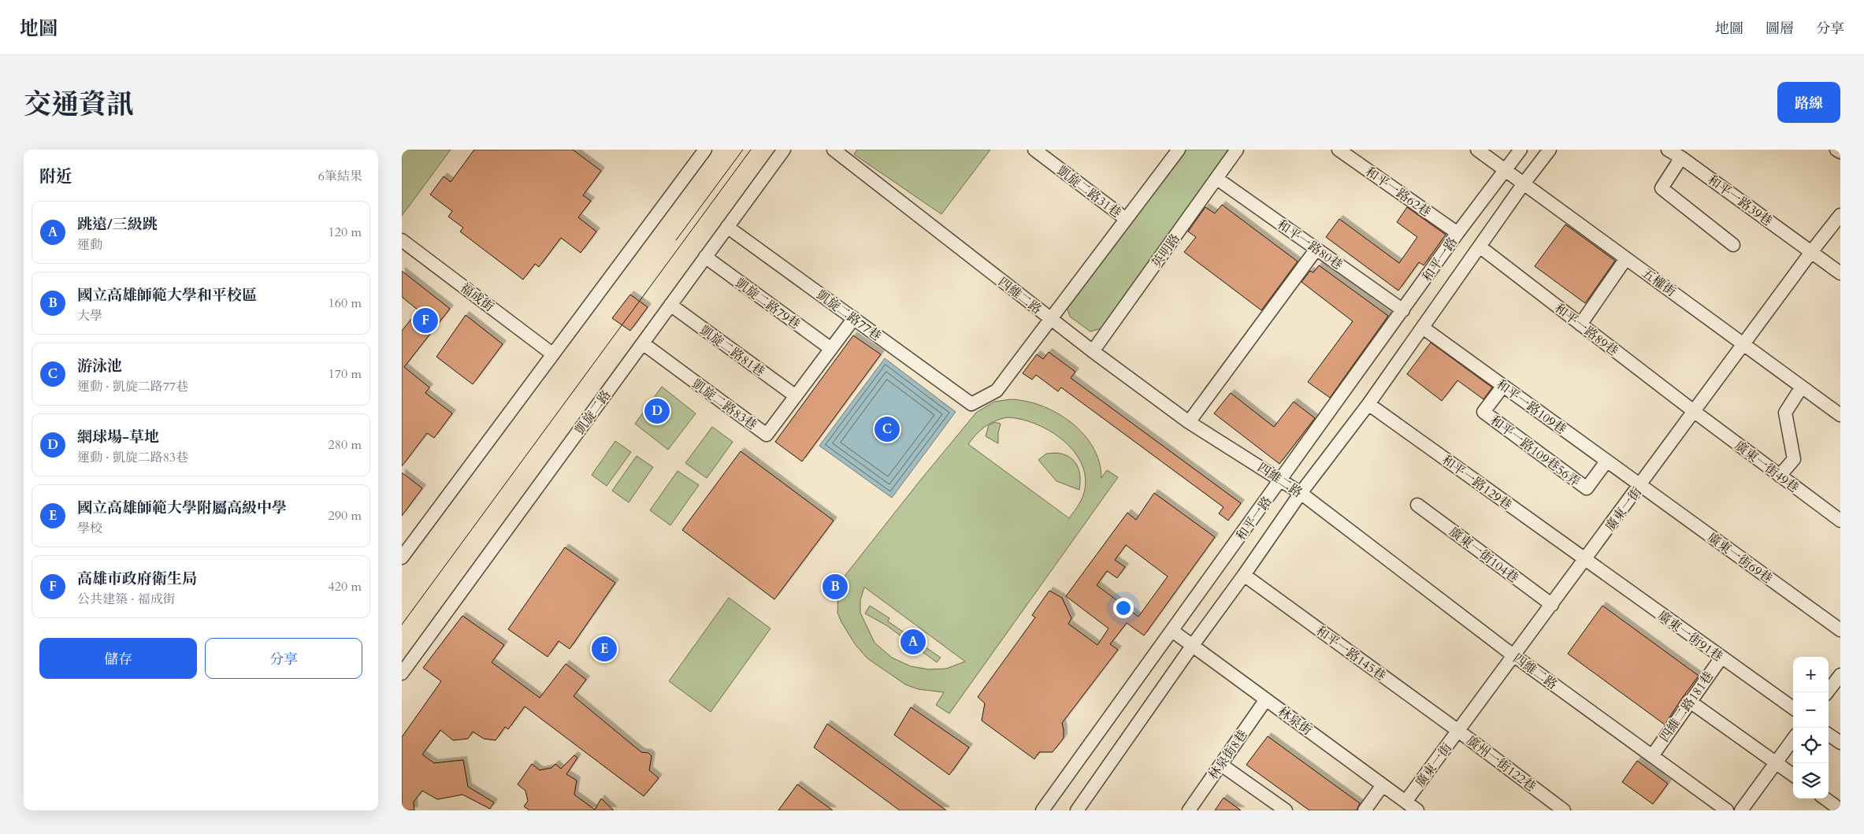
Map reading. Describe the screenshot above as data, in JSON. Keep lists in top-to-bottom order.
{
  "streets": {
    "street": [
      "凱旋二路31巷",
      "和平一路62巷",
      "和平一路39巷",
      "和平一路80巷",
      "英明路",
      "和平一路",
      "五權街",
      "四維二路",
      "福成街",
      "凱旋二路79巷",
      "凱旋二路77巷",
      "和平一路89巷",
      "凱旋二路81巷",
      "凱旋二路83巷",
      "和平一路109巷",
      "凱旋二路",
      "和平一路109巷56弄",
      "廣東一街49巷",
      "和平一路129巷",
      "廣東一街",
      "廣東一街104巷",
      "廣東一街69巷",
      "廣東一街91巷",
      "和平一路145巷",
      "四維二路181巷",
      "林泉街",
      "林泉街8巷",
      "廣州一街122巷"
    ]
  },
  "crossings": [
    ["和平一路62巷", "和平一路"],
    ["和平一路39巷", "廣東一街"],
    ["和平一路80巷", "英明路"],
    ["和平一路80巷", "和平一路"],
    ["英明路", "四維二路"],
    ["和平一路", "五權街"],
    ["和平一路", "四維二路"],
    ["和平一路", "和平一路89巷"],
    ["和平一路", "和平一路109巷"],
    ["和平一路", "和平一路129巷"],
    ["和平一路", "和平一路145巷"],
    ["和平一路", "林泉街"],
    ["五權街", "廣東一街"],
    ["四維二路", "凱旋二路77巷"],
    ["四維二路", "廣東一街"],
    ["四維二路", "四維二路181巷"],
    ["凱旋二路79巷", "凱旋二路83巷"],
    ["凱旋二路79巷", "凱旋二路"],
    ["凱旋二路77巷", "凱旋二路83巷"],
    ["凱旋二路77巷", "凱旋二路"],
    ["和平一路89巷", "廣東一街49巷"],
    ["和平一路89巷", "廣東一街"],
    ["凱旋二路81巷", "凱旋二路83巷"],
    ["凱旋二路81巷", "凱旋二路"],
    ["凱旋二路83巷", "凱旋二路"],
    ["和平一路109巷", "和平一路109巷56弄"],
    ["和平一路109巷", "廣東一街"],
    ["和平一路109巷", "廣東一街69巷"],
    ["廣東一街49巷", "廣東一街"],
    ["和平一路129巷", "廣東一街"],
    ["和平一路129巷", "廣東一街91巷"],
    ["廣東一街", "廣東一街104巷"],
    ["廣東一街", "廣東一街69巷"],
    ["廣東一街", "廣東一街91巷"],
    ["廣東一街", "和平一路145巷"],
    ["廣東一街", "林泉街"],
    ["廣東一街", "廣州一街122巷"],
    ["廣東一街91巷", "四維二路181巷"],
    ["和平一路145巷", "廣州一街122巷"],
    ["林泉街", "林泉街8巷"]
  ],
  "page": {
    "header": "地圖",
    "nav": ["地圖", "圖層", "分享"],
    "title": "交通資訊",
    "buttons": [
      "路線",
      ["儲存", "分享"]
    ],
    "heading": ["附近", "6筆結果"],
    "list": [
      {
        "mark": "A",
        "name": "跳遠/三級跳",
        "note": "運動",
        "value": "120 m"
      },
      {
        "mark": "B",
        "name": "國立高雄師範大學和平校區",
        "note": "大學",
        "value": "160 m"
      },
      {
        "mark": "C",
        "name": "游泳池",
        "note": "運動 · 凱旋二路77巷",
        "value": "170 m"
      },
      {
        "mark": "D",
        "name": "網球場-草地",
        "note": "運動 · 凱旋二路83巷",
        "value": "280 m"
      },
      {
        "mark": "E",
        "name": "國立高雄師範大學附屬高級中學",
        "note": "學校",
        "value": "290 m"
      },
      {
        "mark": "F",
        "name": "高雄市政府衛生局",
        "note": "公共建築 · 福成街",
        "value": "420 m"
      }
    ],
    "pins": [
      "F",
      "D",
      "C",
      "B",
      "A",
      "E"
    ],
    "map_buttons": ["+", "−"]
  }
}
